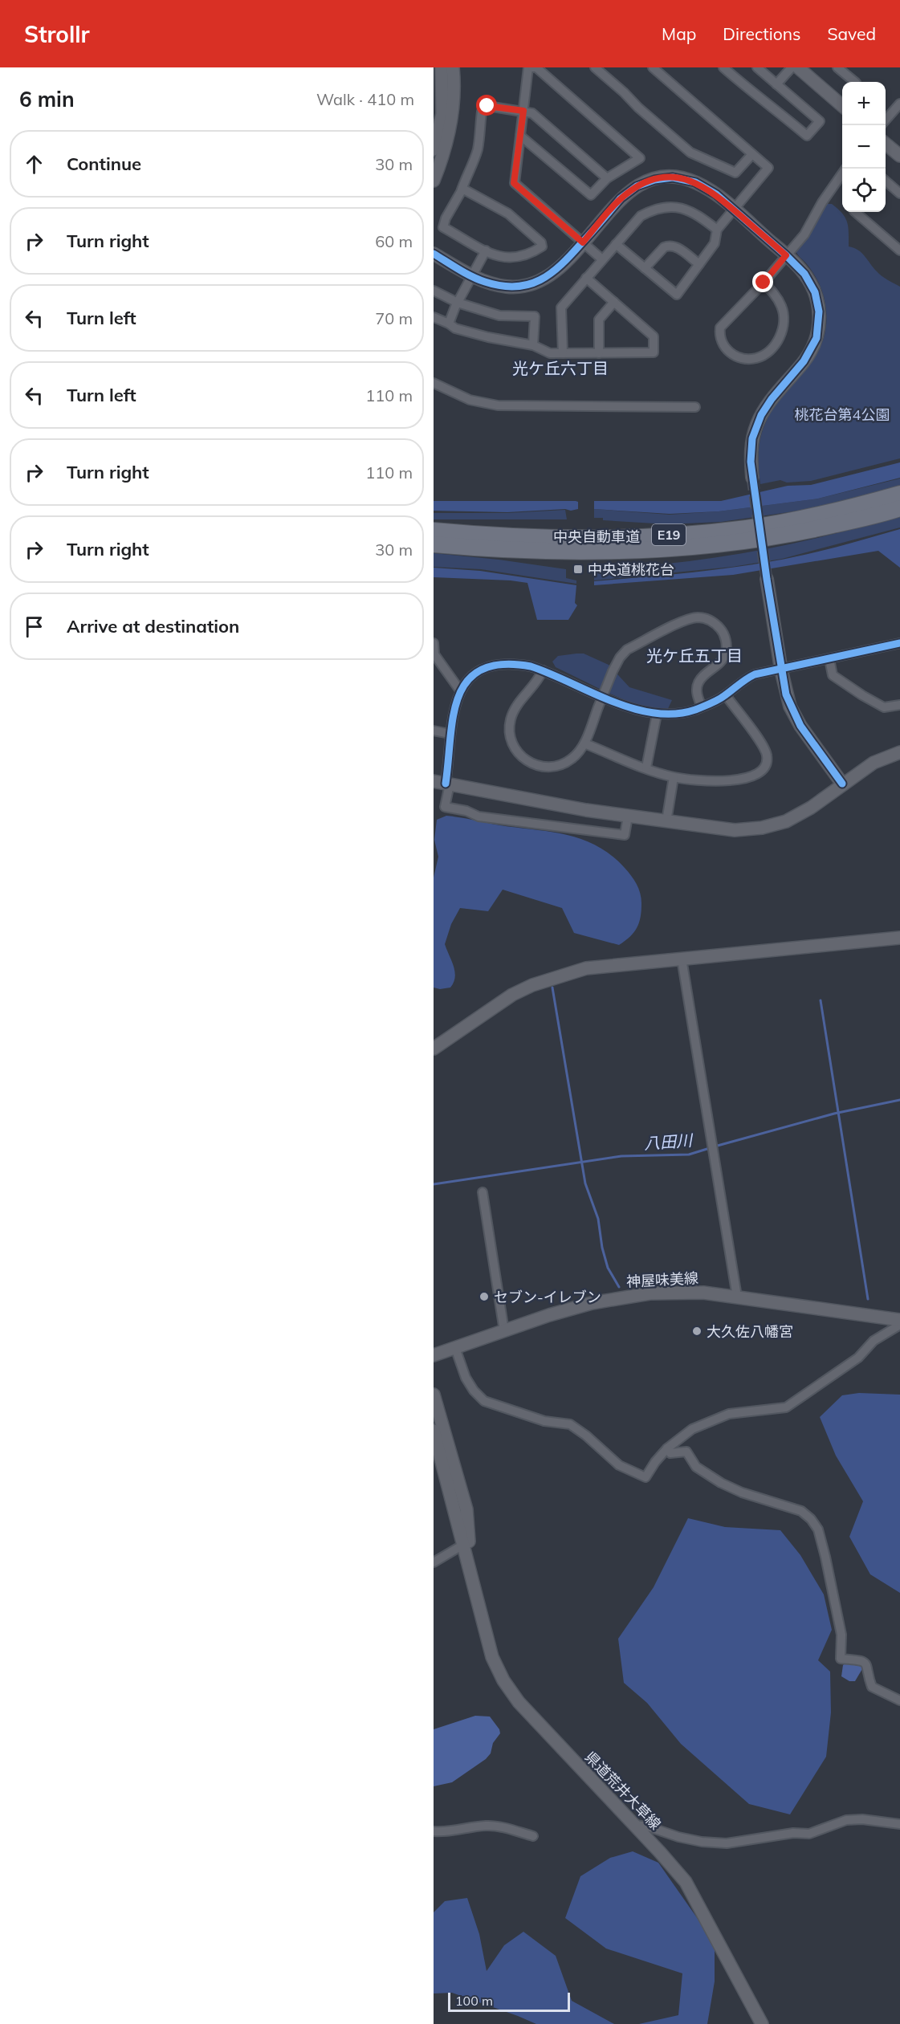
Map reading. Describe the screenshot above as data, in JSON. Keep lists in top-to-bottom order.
{
  "streets": {
    "highway": ["E19", "中央自動車道"],
    "street": ["神屋味美線", "県道荒井大草線"]
  },
  "districts": ["光ケ丘六丁目", "光ケ丘五丁目"],
  "water": ["八田川"],
  "parks": ["桃花台第4公園"],
  "places": {
    "transit": ["中央道桃花台"],
    "other": ["セブン-イレブン", "大久佐八幡宮"]
  },
  "scale_bar": "100 m",
  "page": {
    "header": "Strollr",
    "nav": ["Map", "Directions", "Saved"],
    "heading": ["6 min", "Walk · 410 m"],
    "map_buttons": ["+", "−"],
    "list": [
      ["Continue", "30 m"],
      ["Turn right", "60 m"],
      ["Turn left", "70 m"],
      ["Turn left", "110 m"],
      ["Turn right", "110 m"],
      ["Turn right", "30 m"],
      "Arrive at destination"
    ],
    "scale": "100 m"
  }
}
